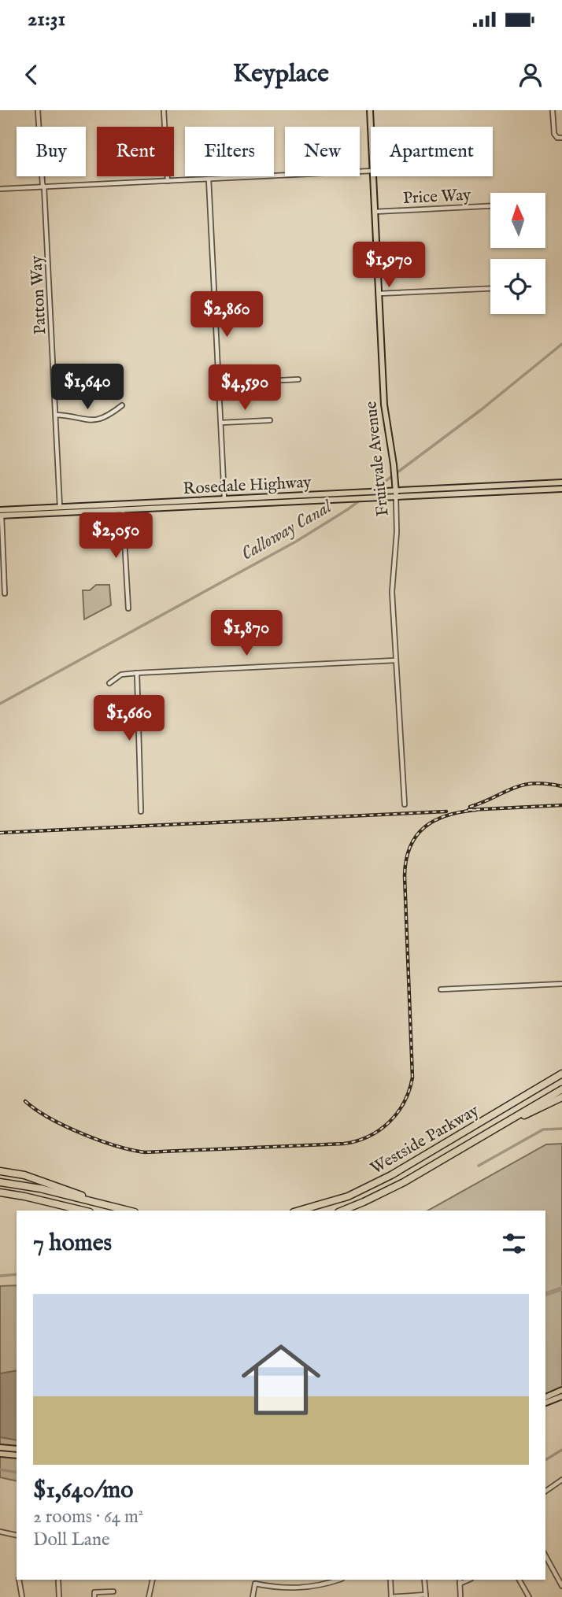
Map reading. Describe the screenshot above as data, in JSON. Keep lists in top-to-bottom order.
{
  "streets": {
    "highway": ["Westside Parkway"],
    "main road": ["Fruitvale Avenue", "Rosedale Highway"],
    "street": ["Price Way", "Patton Way"]
  },
  "crossings": [
    ["Price Way", "Fruitvale Avenue"],
    ["Patton Way", "Rosedale Highway"],
    ["Fruitvale Avenue", "Rosedale Highway"]
  ],
  "water": ["Calloway Canal"],
  "north": "top",
  "page": {
    "status": "21:31",
    "header": "Keyplace",
    "chip": [
      "Buy",
      "Rent",
      "Filters",
      "New",
      "Apartment"
    ],
    "price": [
      "$1,970",
      "$2,860",
      "$1,640",
      "$4,590",
      "$2,050",
      "$1,870",
      "$1,660"
    ],
    "heading": "7 homes",
    "list": [
      {
        "name": "$1,640/mo",
        "note": "2 rooms · 64 m² · Doll Lane"
      }
    ]
  }
}
